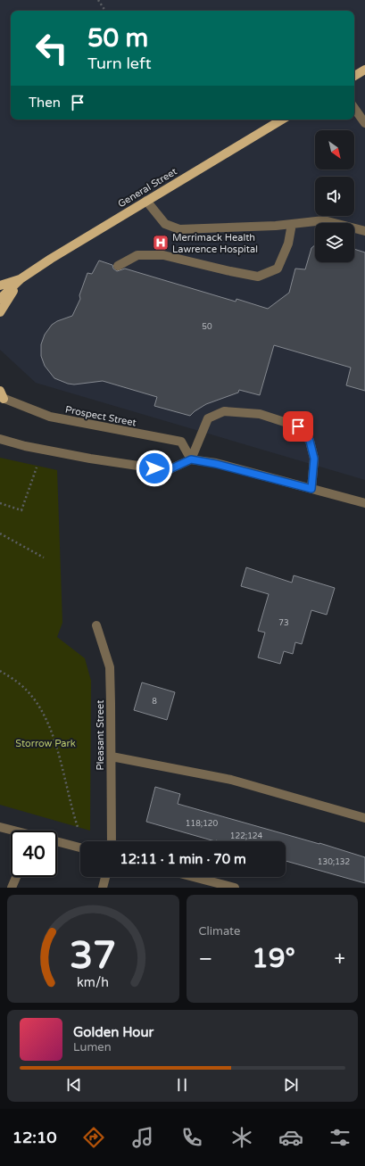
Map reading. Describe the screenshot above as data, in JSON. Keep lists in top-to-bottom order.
{
  "streets": {
    "main road": ["General Street"],
    "street": ["Prospect Street", "Pleasant Street"]
  },
  "parks": ["Storrow Park"],
  "places": {
    "hospital": ["Merrimack Health Lawrence Hospital"]
  },
  "house_numbers": [
    "50",
    "73",
    "8",
    "118;120",
    "122;124",
    "130;132"
  ],
  "north": "bottom right",
  "page": {
    "turn": ["50 m", "Turn left"],
    "then": "Then",
    "limit": "40",
    "trip": "12:11 · 1 min · 70 m",
    "tile": "Climate",
    "heat": ["−", "19°", "+"],
    "song": ["Golden Hour", "Lumen"],
    "tabs": "12:10",
    "gauge": ["37", "km/h"]
  }
}
